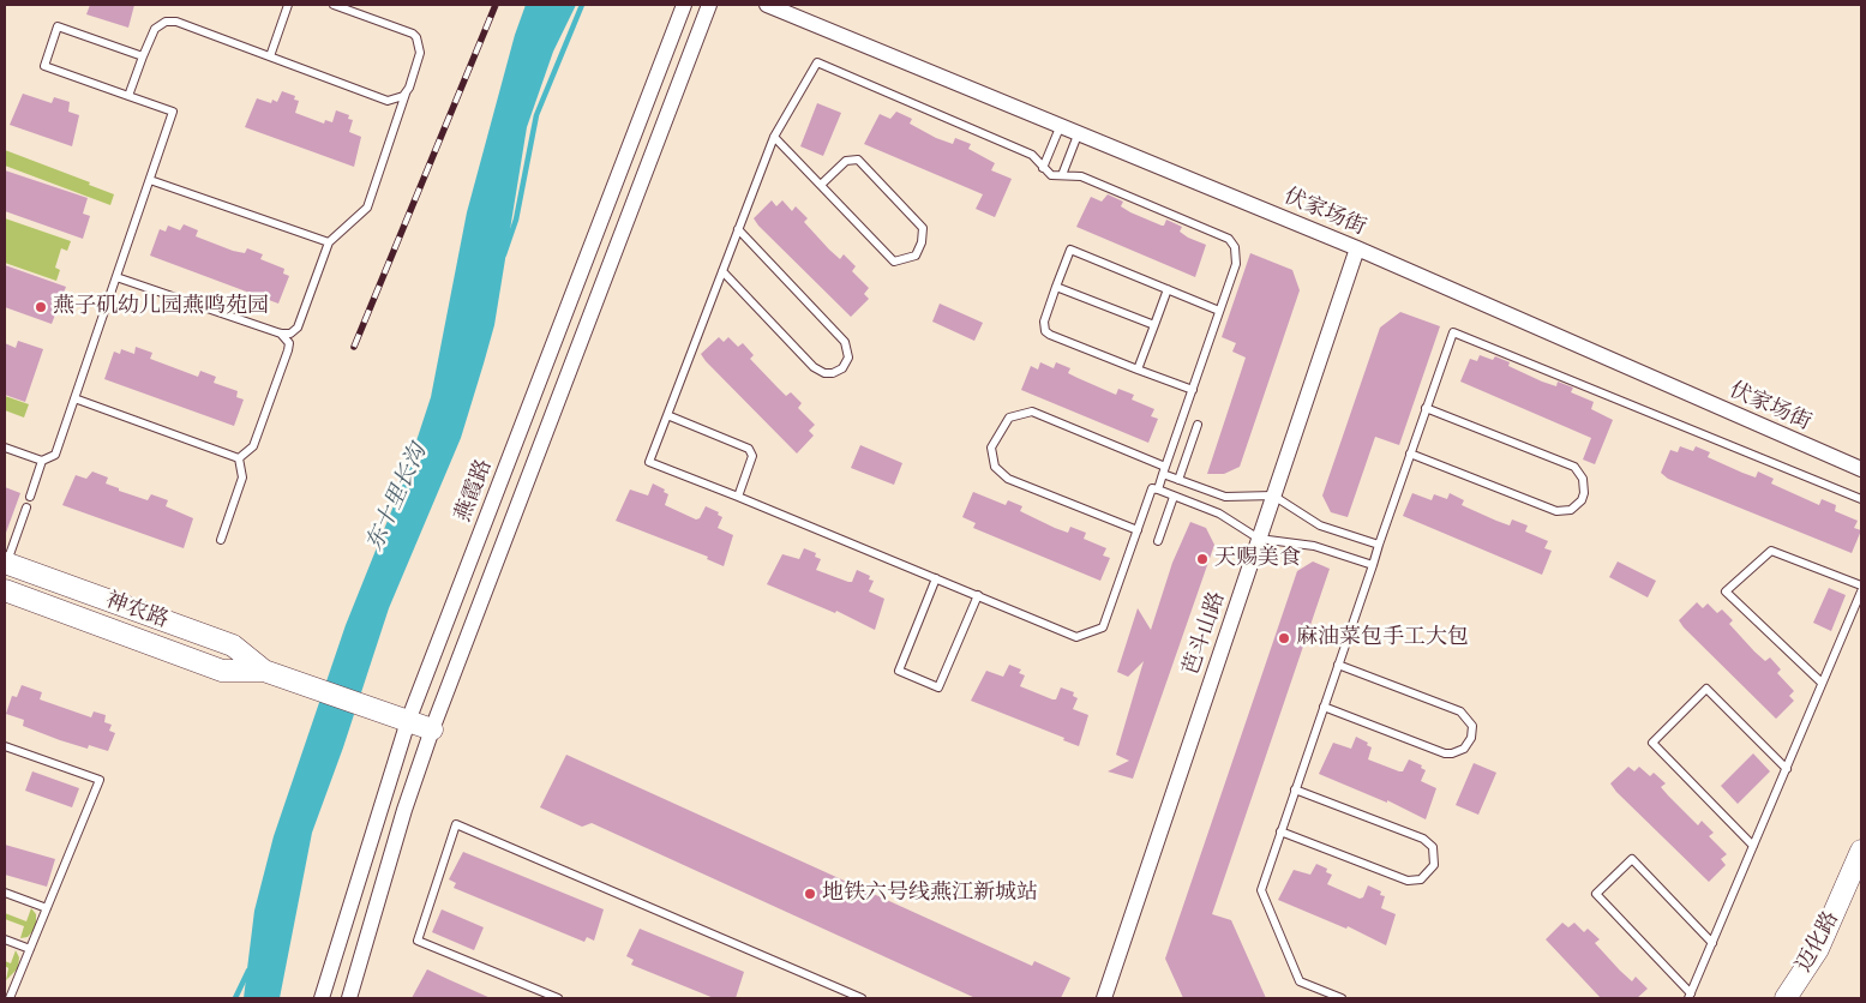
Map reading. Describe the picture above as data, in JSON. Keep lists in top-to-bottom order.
{
  "streets": {
    "street": [
      "伏家场街",
      "燕霞路",
      "神农路",
      "芭斗山路",
      "迈化路"
    ]
  },
  "crossings": [
    ["伏家场街", "芭斗山路"],
    ["燕霞路", "神农路"]
  ],
  "water": ["东十里长沟"],
  "places": [
    "燕子矶幼儿园燕鸣苑园",
    "天赐美食",
    "麻油菜包手工大包",
    "地铁六号线燕江新城站"
  ]
}
